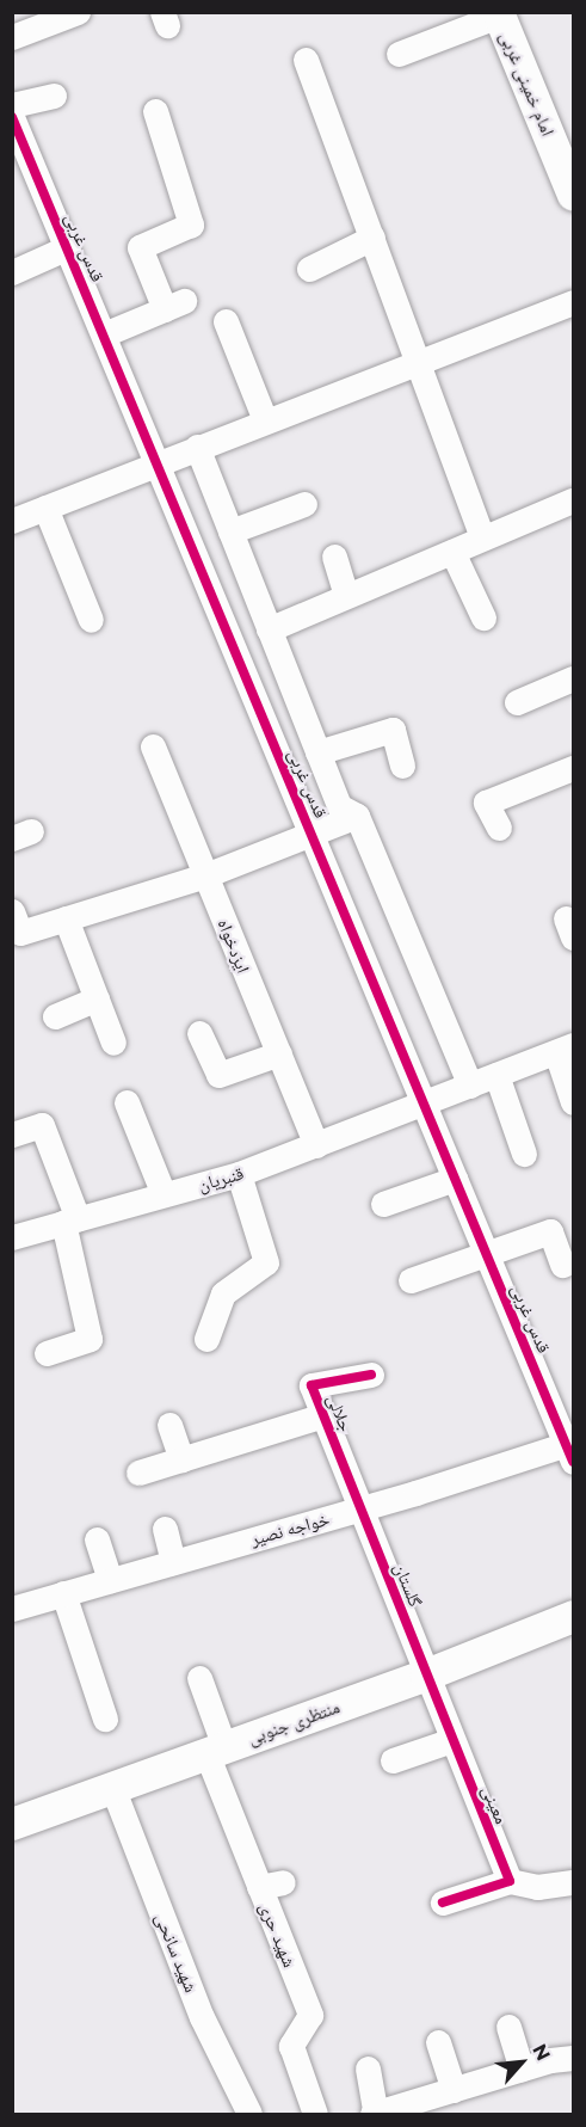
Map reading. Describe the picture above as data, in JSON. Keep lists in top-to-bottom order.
{
  "streets": {
    "main road": ["امام خمینی غربی", "منتظری جنوبی"],
    "street": [
      "قدس غربی",
      "ایزدخواه",
      "قنبریان",
      "جلالی",
      "خواجه نصیر",
      "گلستان",
      "معینی",
      "شهید حری",
      "شهید سانحی"
    ]
  },
  "crossings": [
    ["قدس غربی", "قنبریان"],
    ["قدس غربی", "خواجه نصیر"],
    ["ایزدخواه", "قنبریان"],
    ["جلالی", "خواجه نصیر"],
    ["جلالی", "گلستان"],
    ["خواجه نصیر", "گلستان"],
    ["گلستان", "منتظری جنوبی"],
    ["گلستان", "معینی"],
    ["منتظری جنوبی", "معینی"],
    ["منتظری جنوبی", "شهید حری"],
    ["منتظری جنوبی", "شهید سانحی"]
  ],
  "north": "top right"
}
